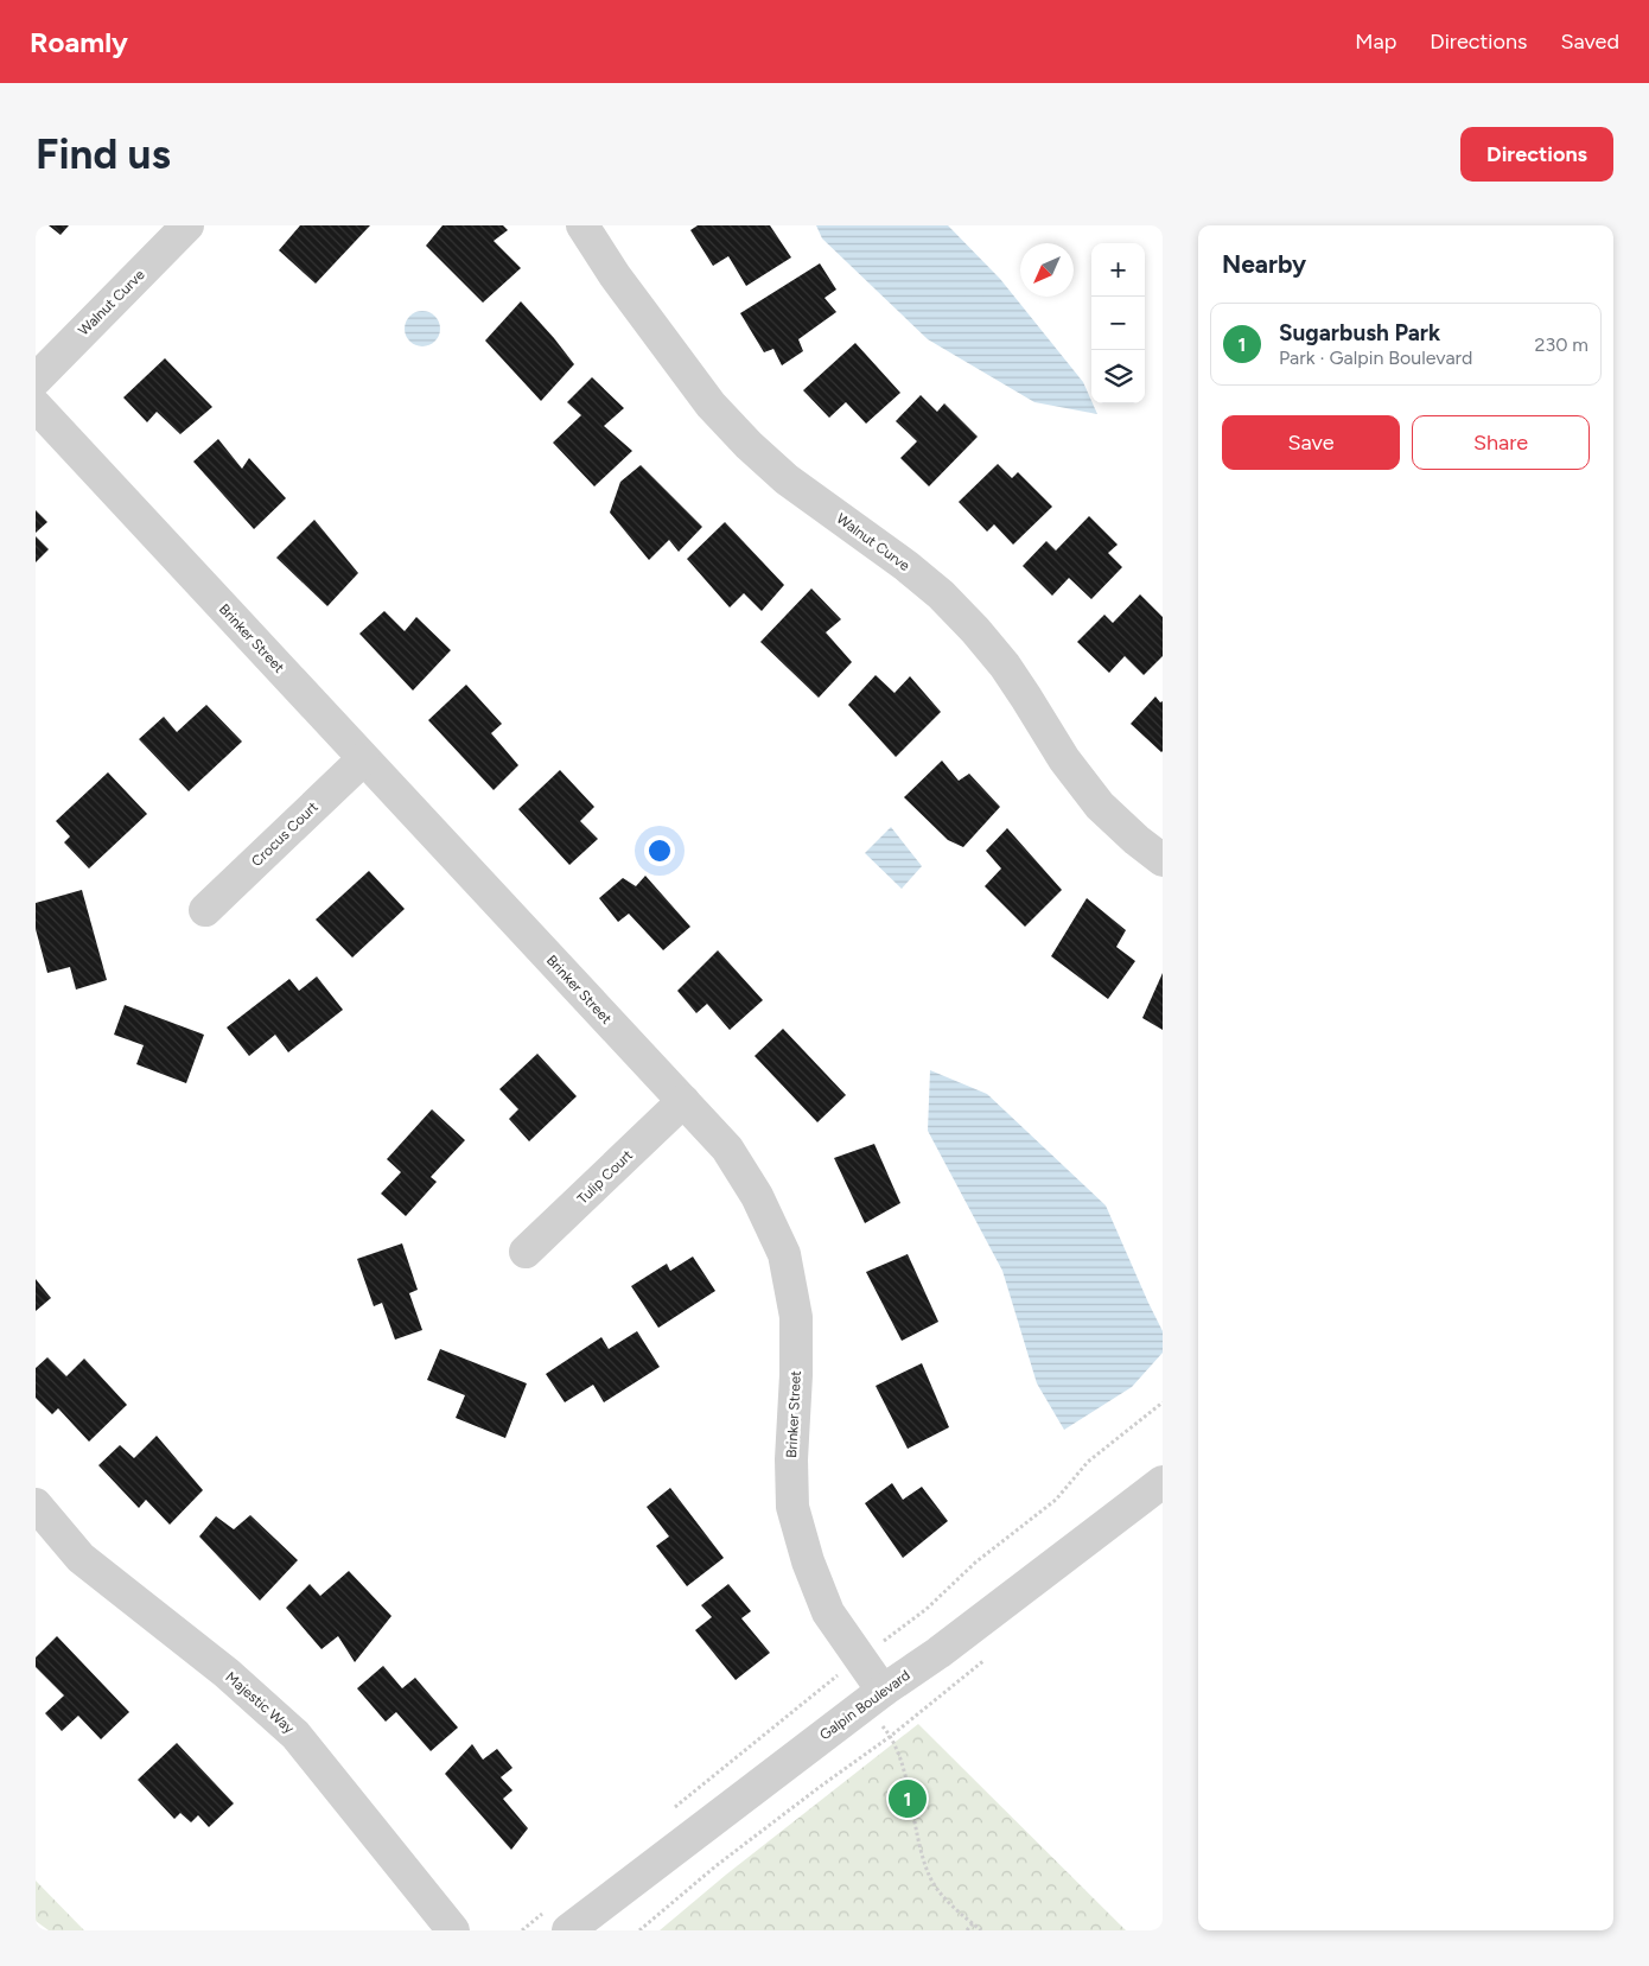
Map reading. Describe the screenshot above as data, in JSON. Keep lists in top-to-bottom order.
{
  "streets": {
    "street": [
      "Walnut Curve",
      "Brinker Street",
      "Crocus Court",
      "Tulip Court",
      "Majestic Way",
      "Galpin Boulevard"
    ]
  },
  "crossings": [
    ["Brinker Street", "Crocus Court"],
    ["Brinker Street", "Tulip Court"],
    ["Brinker Street", "Galpin Boulevard"]
  ],
  "north": "bottom left",
  "page": {
    "header": "Roamly",
    "nav": ["Map", "Directions", "Saved"],
    "buttons": [
      "Directions",
      ["Save", "Share"]
    ],
    "title": "Find us",
    "heading": "Nearby",
    "map_buttons": ["+", "−"],
    "list": [
      {
        "mark": "1",
        "name": "Sugarbush Park",
        "note": "Park · Galpin Boulevard",
        "value": "230 m"
      }
    ],
    "pins": "1"
  }
}
